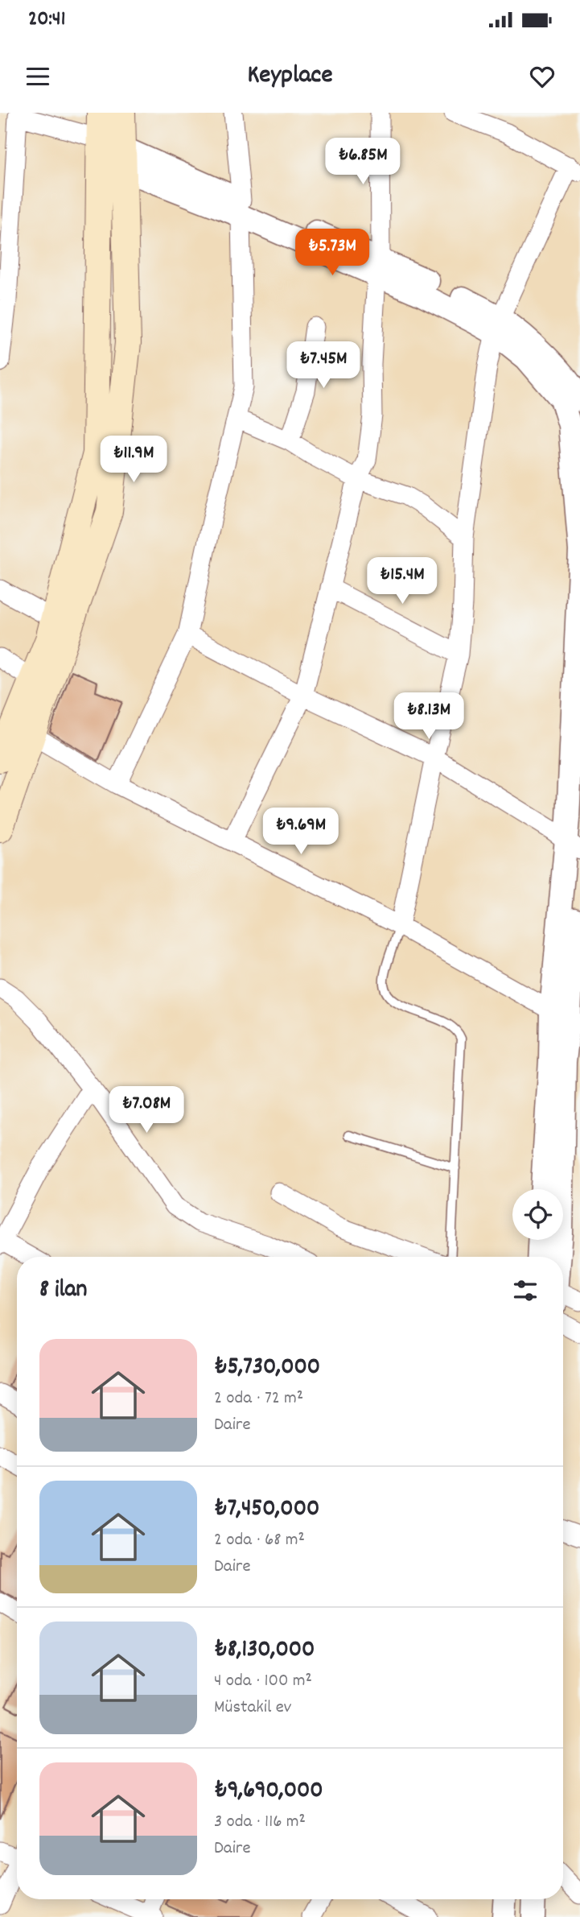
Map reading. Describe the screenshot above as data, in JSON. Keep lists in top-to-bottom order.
{
  "page": {
    "status": "20:41",
    "header": "Keyplace",
    "price": [
      "₺6.85M",
      "₺5.73M",
      "₺7.45M",
      "₺11.9M",
      "₺15.4M",
      "₺8.13M",
      "₺9.69M",
      "₺7.08M"
    ],
    "heading": "8 ilan",
    "list": [
      {
        "name": "₺5,730,000",
        "note": "2 oda · 72 m² · Daire"
      },
      {
        "name": "₺7,450,000",
        "note": "2 oda · 68 m² · Daire"
      },
      {
        "name": "₺8,130,000",
        "note": "4 oda · 100 m² · Müstakil ev"
      },
      {
        "name": "₺9,690,000",
        "note": "3 oda · 116 m² · Daire"
      }
    ]
  }
}
